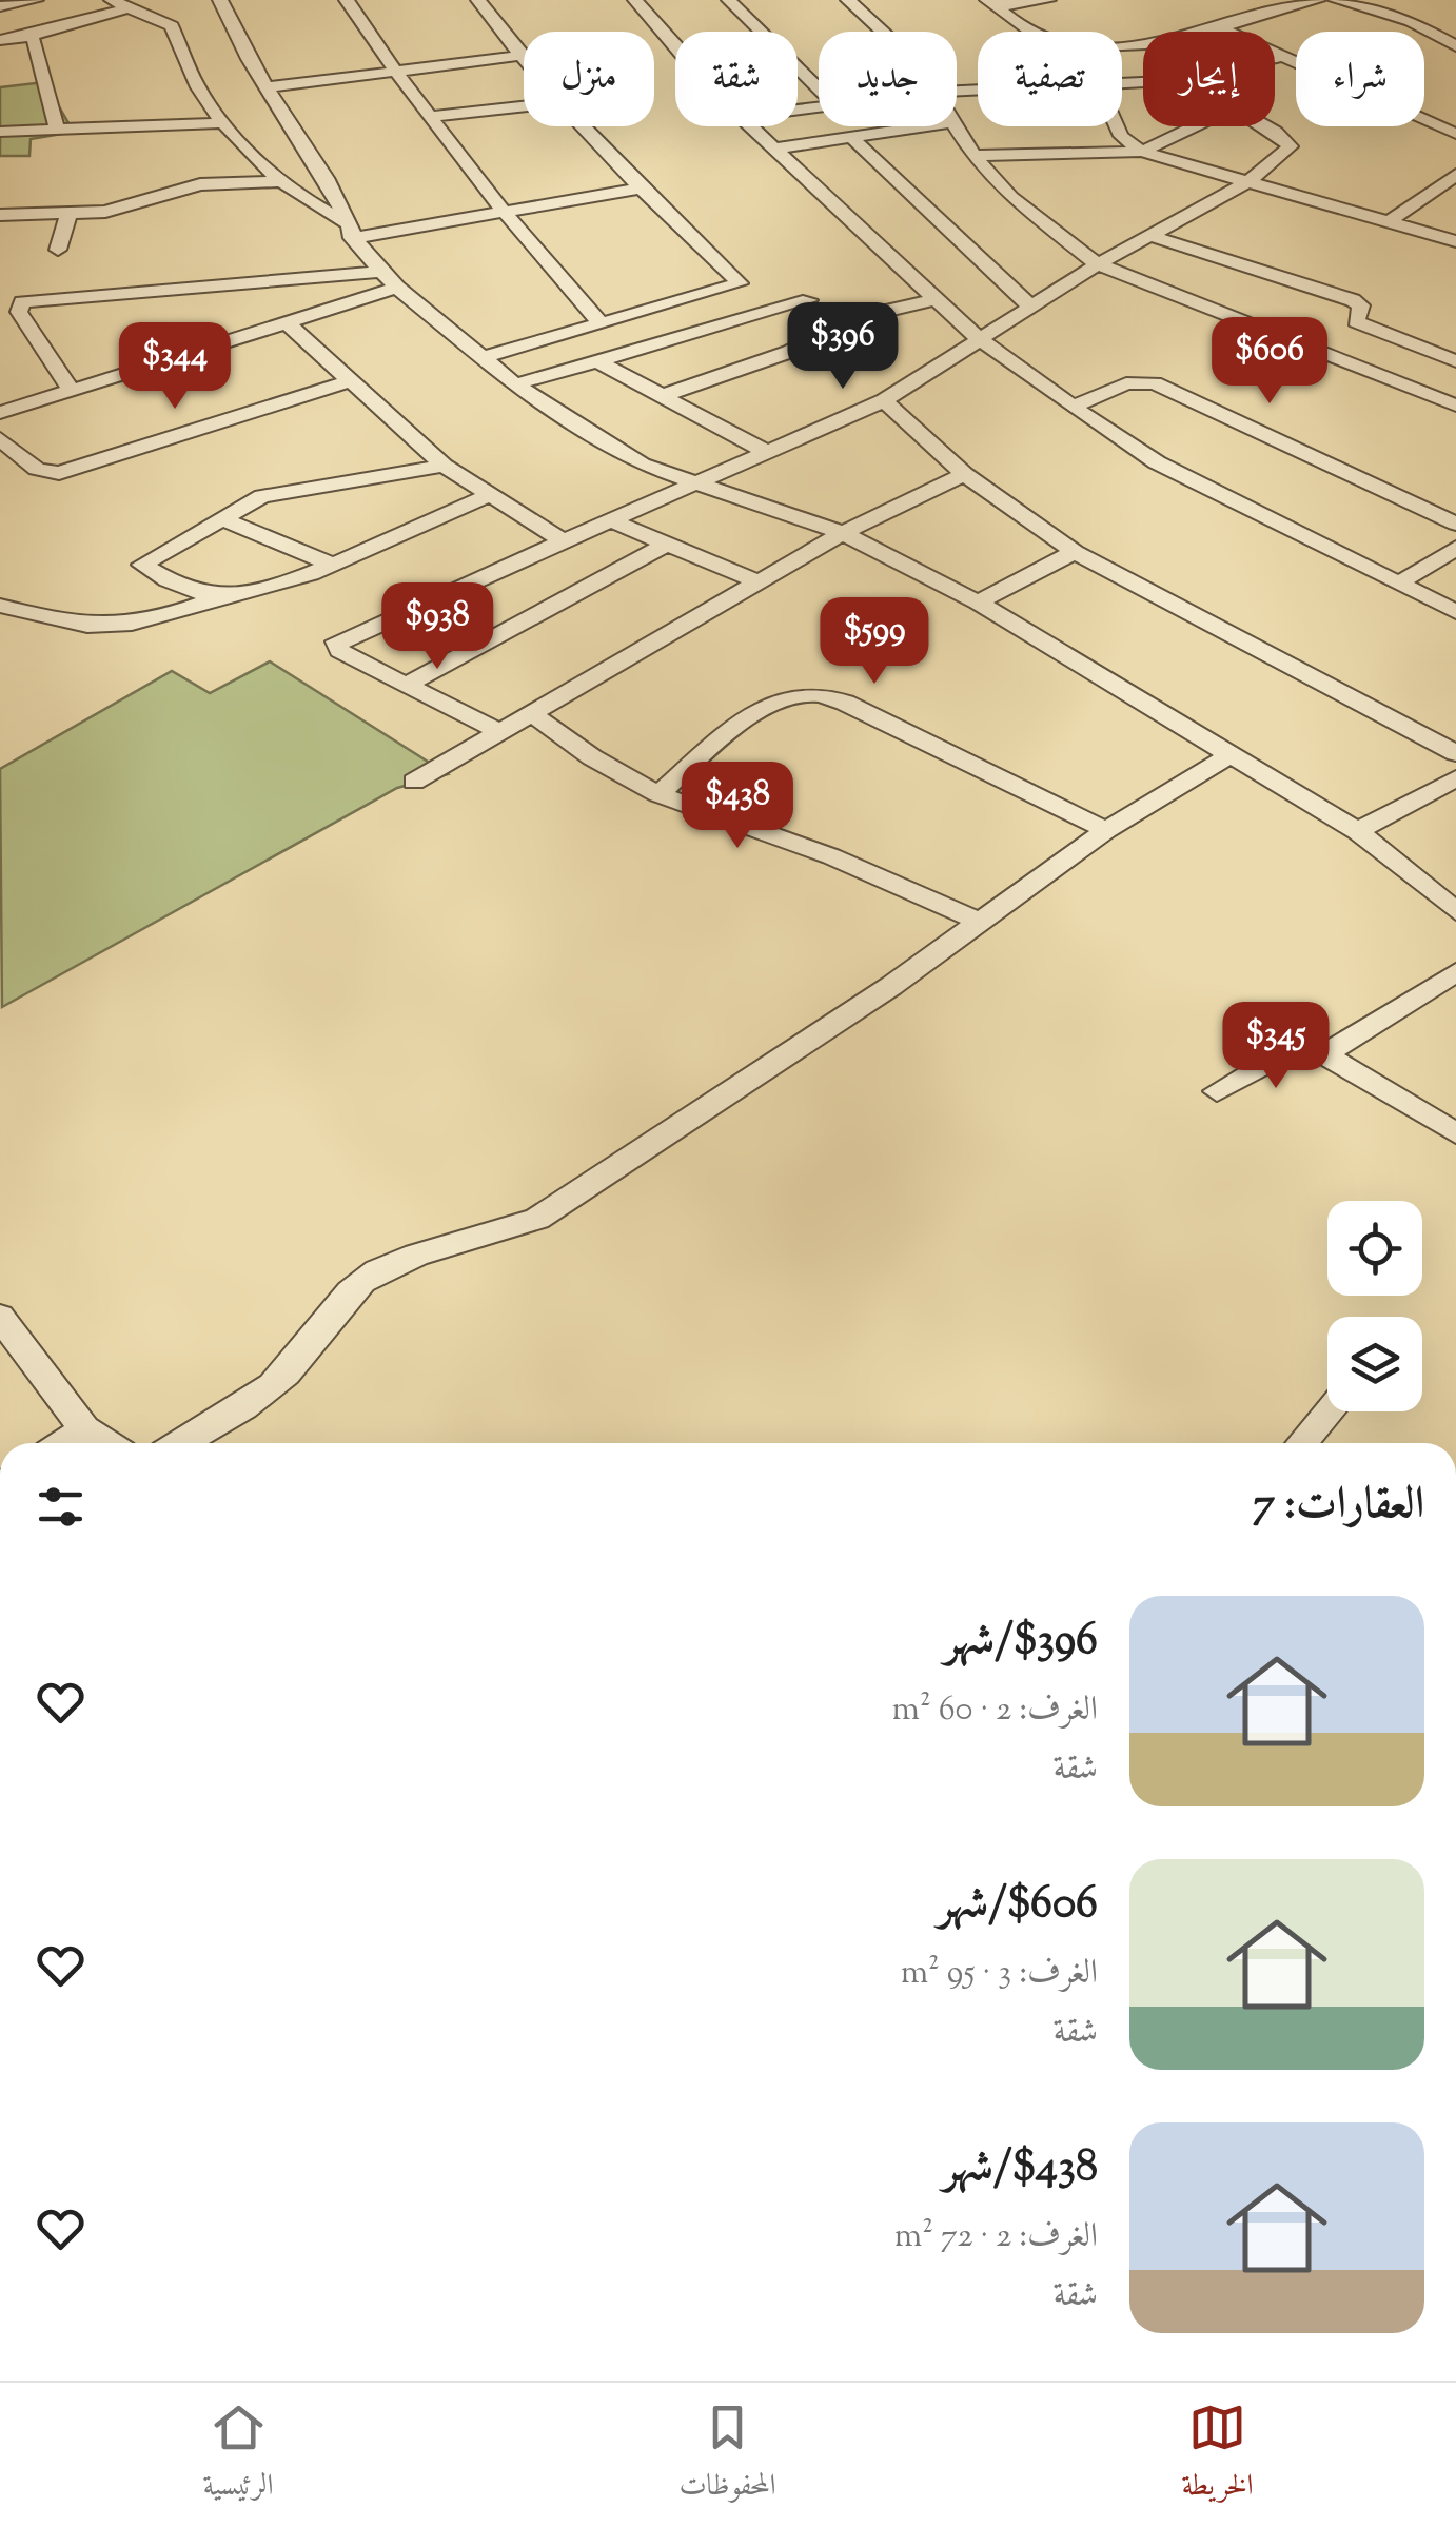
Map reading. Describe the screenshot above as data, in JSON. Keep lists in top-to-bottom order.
{
  "page": {
    "chip": [
      "شراء",
      "إيجار",
      "تصفية",
      "جديد",
      "شقة",
      "منزل"
    ],
    "price": [
      "$396",
      "$606",
      "$344",
      "$938",
      "$599",
      "$438",
      "$345"
    ],
    "heading": "العقارات: 7",
    "list": [
      {
        "name": "$396/شهر",
        "note": "الغرف: 2 · 60 m² · شقة"
      },
      {
        "name": "$606/شهر",
        "note": "الغرف: 3 · 95 m² · شقة"
      },
      {
        "name": "$438/شهر",
        "note": "الغرف: 2 · 72 m² · شقة"
      }
    ],
    "tabs": ["الخريطة", "المحفوظات", "الرئيسية"]
  }
}
